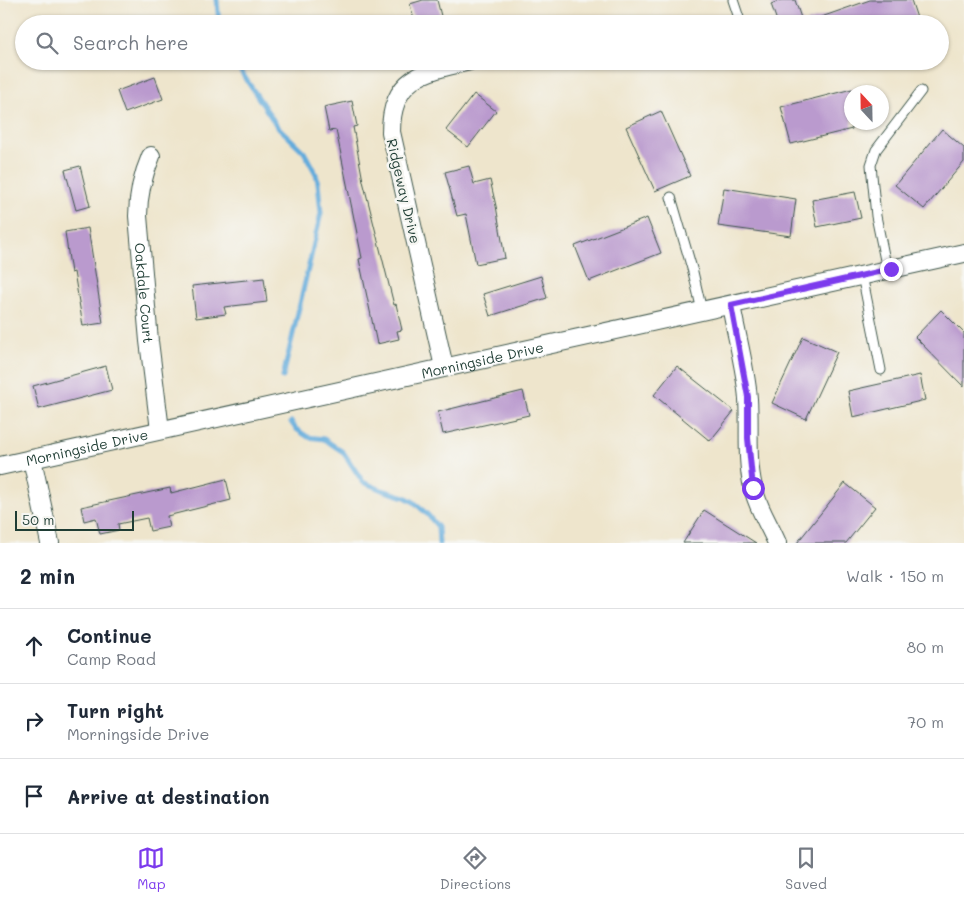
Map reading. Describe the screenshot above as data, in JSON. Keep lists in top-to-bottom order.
{
  "streets": {
    "street": ["Ridgeway Drive", "Oakdale Court", "Morningside Drive"]
  },
  "crossings": [
    ["Ridgeway Drive", "Morningside Drive"],
    ["Oakdale Court", "Morningside Drive"]
  ],
  "scale_bar": "50 m",
  "north": "top",
  "page": {
    "search": "Search here",
    "scale": "50 m",
    "heading": ["2 min", "Walk · 150 m"],
    "list": [
      ["Continue", "Camp Road", "80 m"],
      ["Turn right", "Morningside Drive", "70 m"],
      "Arrive at destination"
    ],
    "nav": ["Map", "Directions", "Saved"]
  }
}
